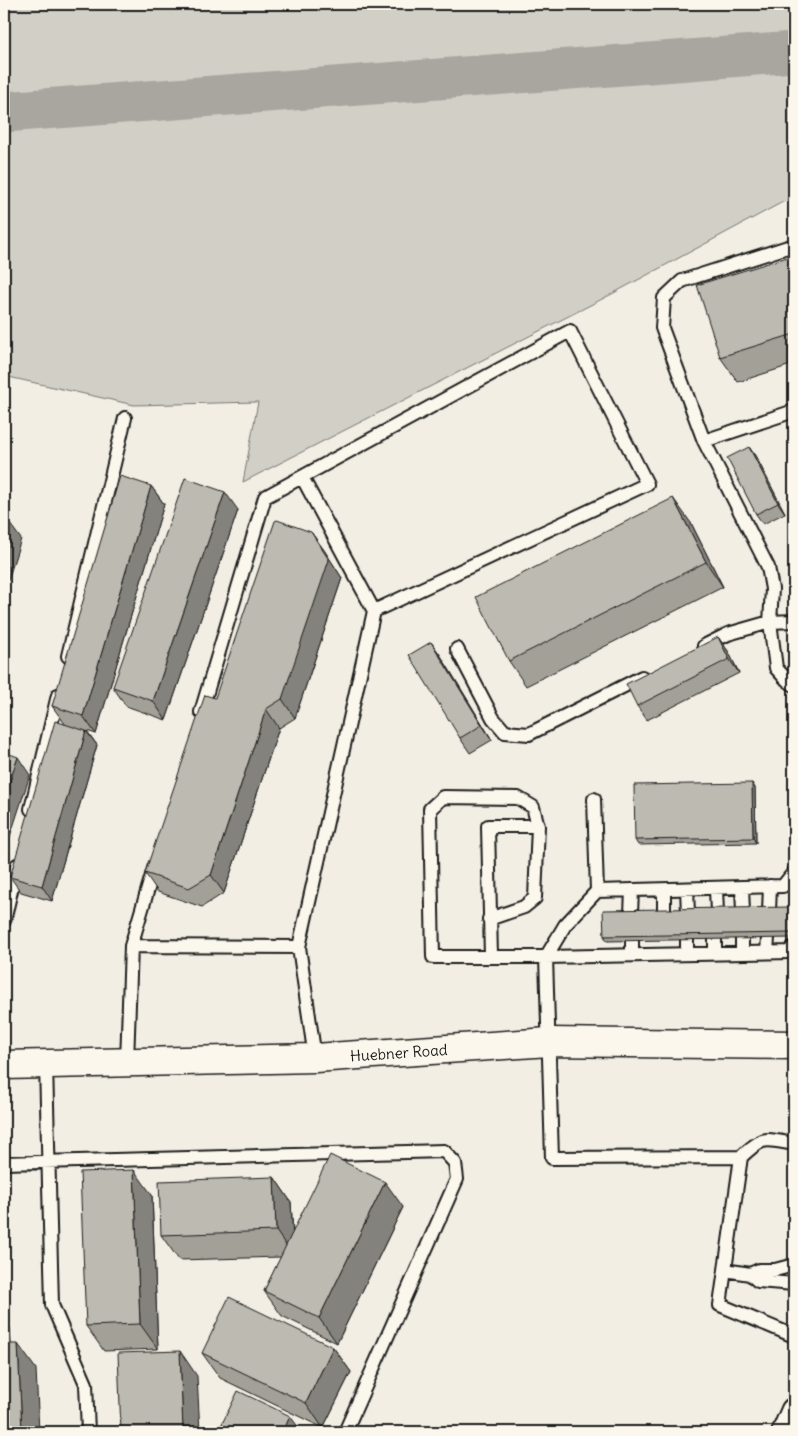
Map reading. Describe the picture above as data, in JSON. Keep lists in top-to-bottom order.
{
  "streets": {
    "main road": ["Huebner Road"]
  }
}
